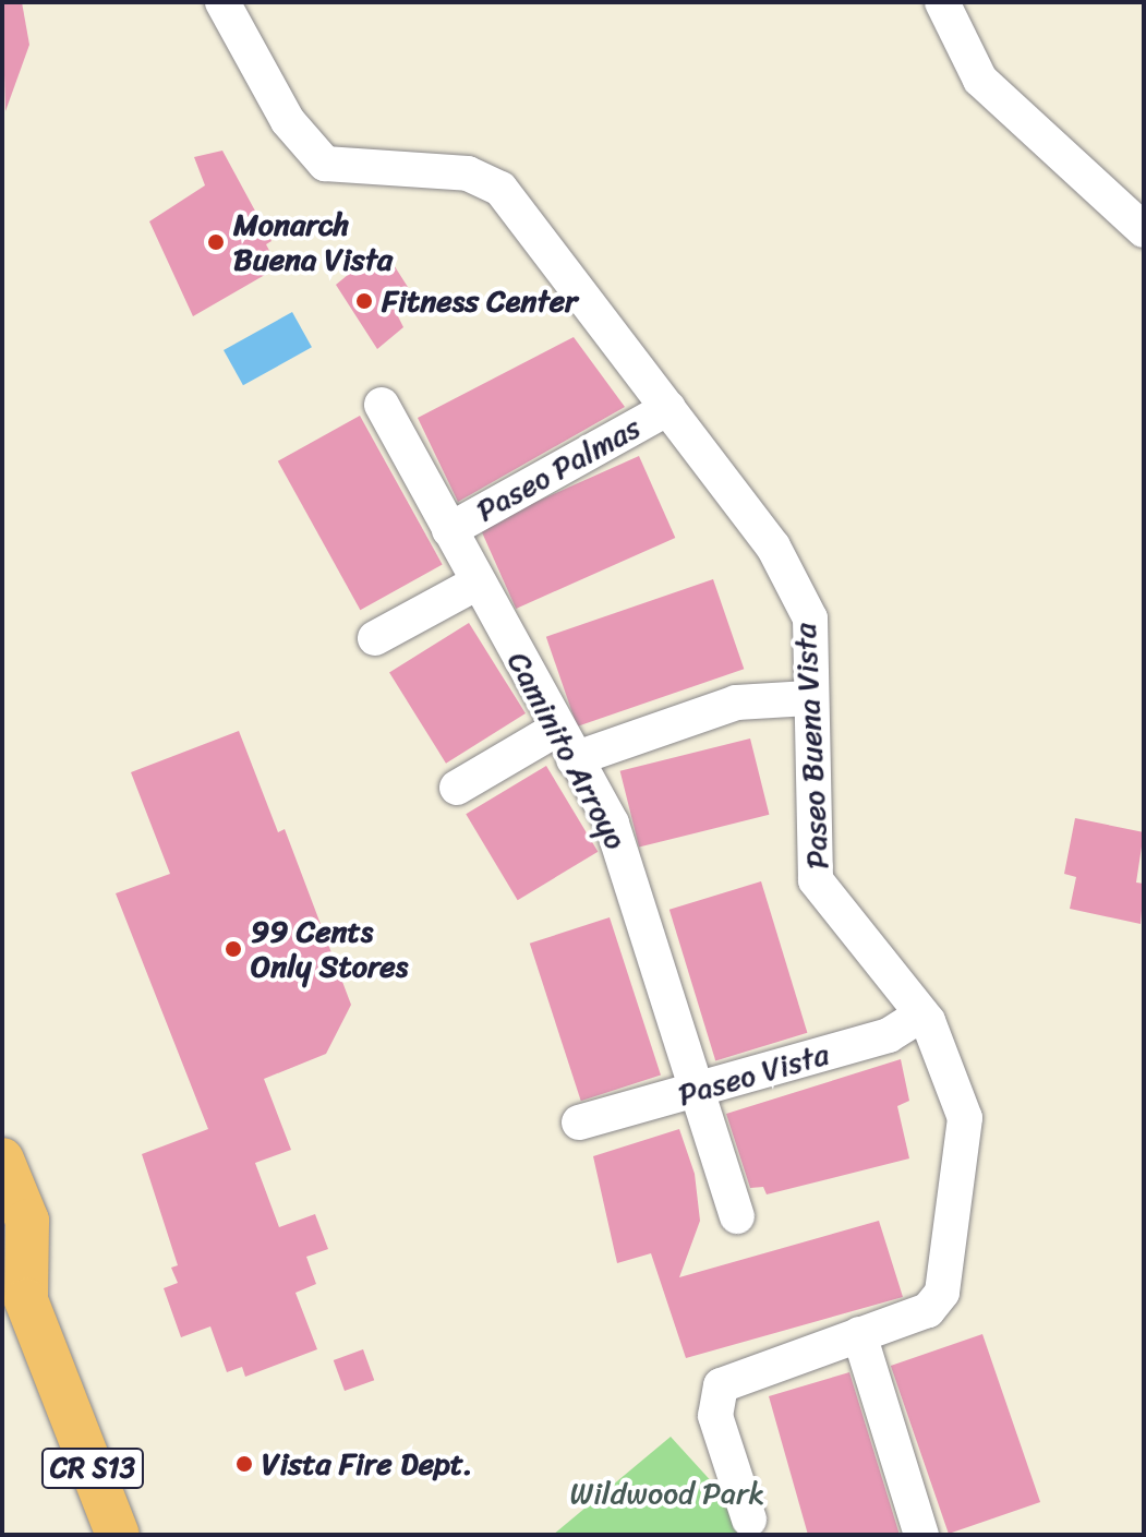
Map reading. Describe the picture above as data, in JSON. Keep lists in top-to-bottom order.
{
  "streets": {
    "main road": ["CR S13"],
    "street": [
      "Paseo Palmas",
      "Paseo Buena Vista",
      "Caminito Arroyo",
      "Paseo Vista"
    ]
  },
  "crossings": [
    ["Paseo Palmas", "Paseo Buena Vista"],
    ["Paseo Palmas", "Caminito Arroyo"],
    ["Paseo Buena Vista", "Paseo Vista"],
    ["Caminito Arroyo", "Paseo Vista"]
  ],
  "parks": ["Wildwood Park"],
  "places": [
    "Monarch Buena Vista",
    "Fitness Center",
    "99 Cents Only Stores",
    "Vista Fire Dept."
  ]
}
